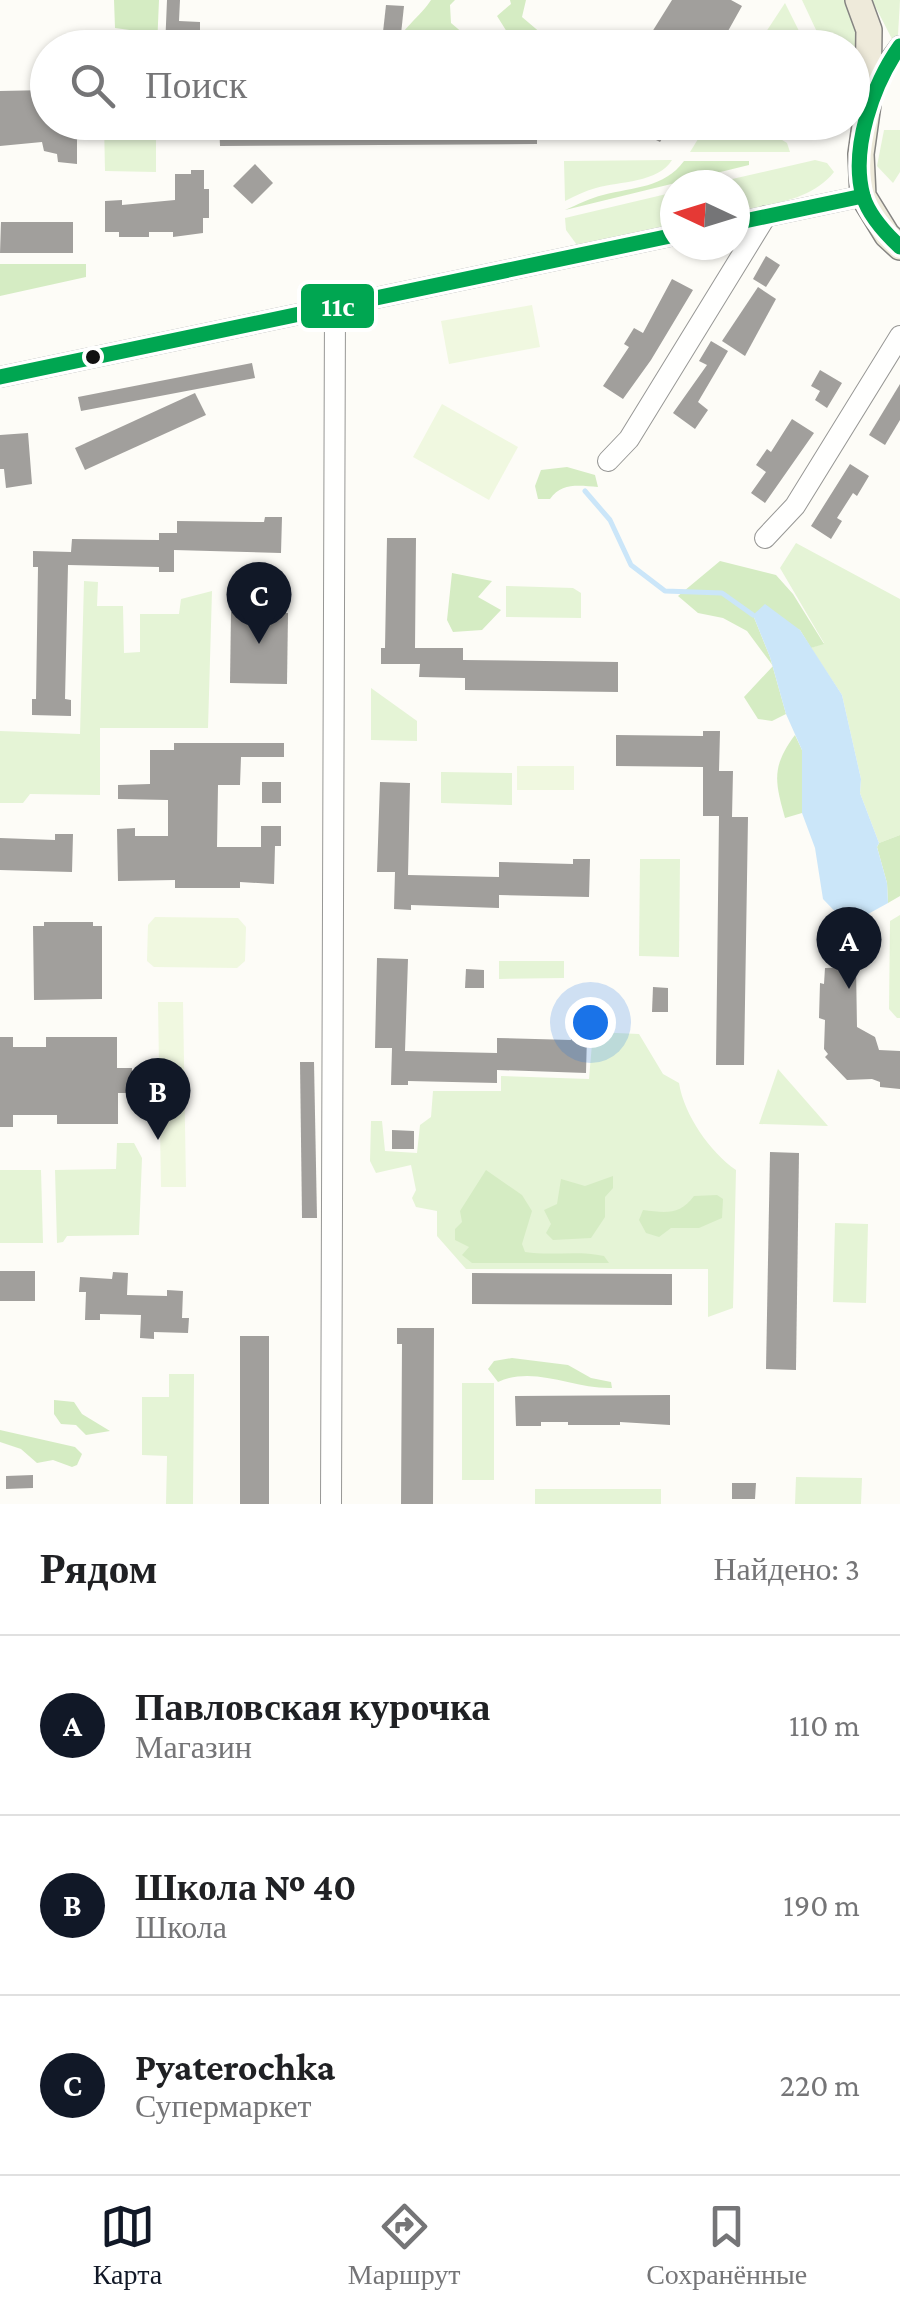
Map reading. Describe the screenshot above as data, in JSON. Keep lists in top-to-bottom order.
{
  "lines": ["transit line 11с"],
  "north": "left",
  "page": {
    "search": "Поиск",
    "pins": ["C", "A", "B"],
    "heading": ["Рядом", "Найдено: 3"],
    "list": [
      {
        "mark": "A",
        "name": "Павловская курочка",
        "note": "Магазин",
        "value": "110 m"
      },
      {
        "mark": "B",
        "name": "Школа № 40",
        "note": "Школа",
        "value": "190 m"
      },
      {
        "mark": "C",
        "name": "Pyaterochka",
        "note": "Супермаркет",
        "value": "220 m"
      }
    ],
    "nav": ["Карта", "Маршрут", "Сохранённые"]
  }
}
